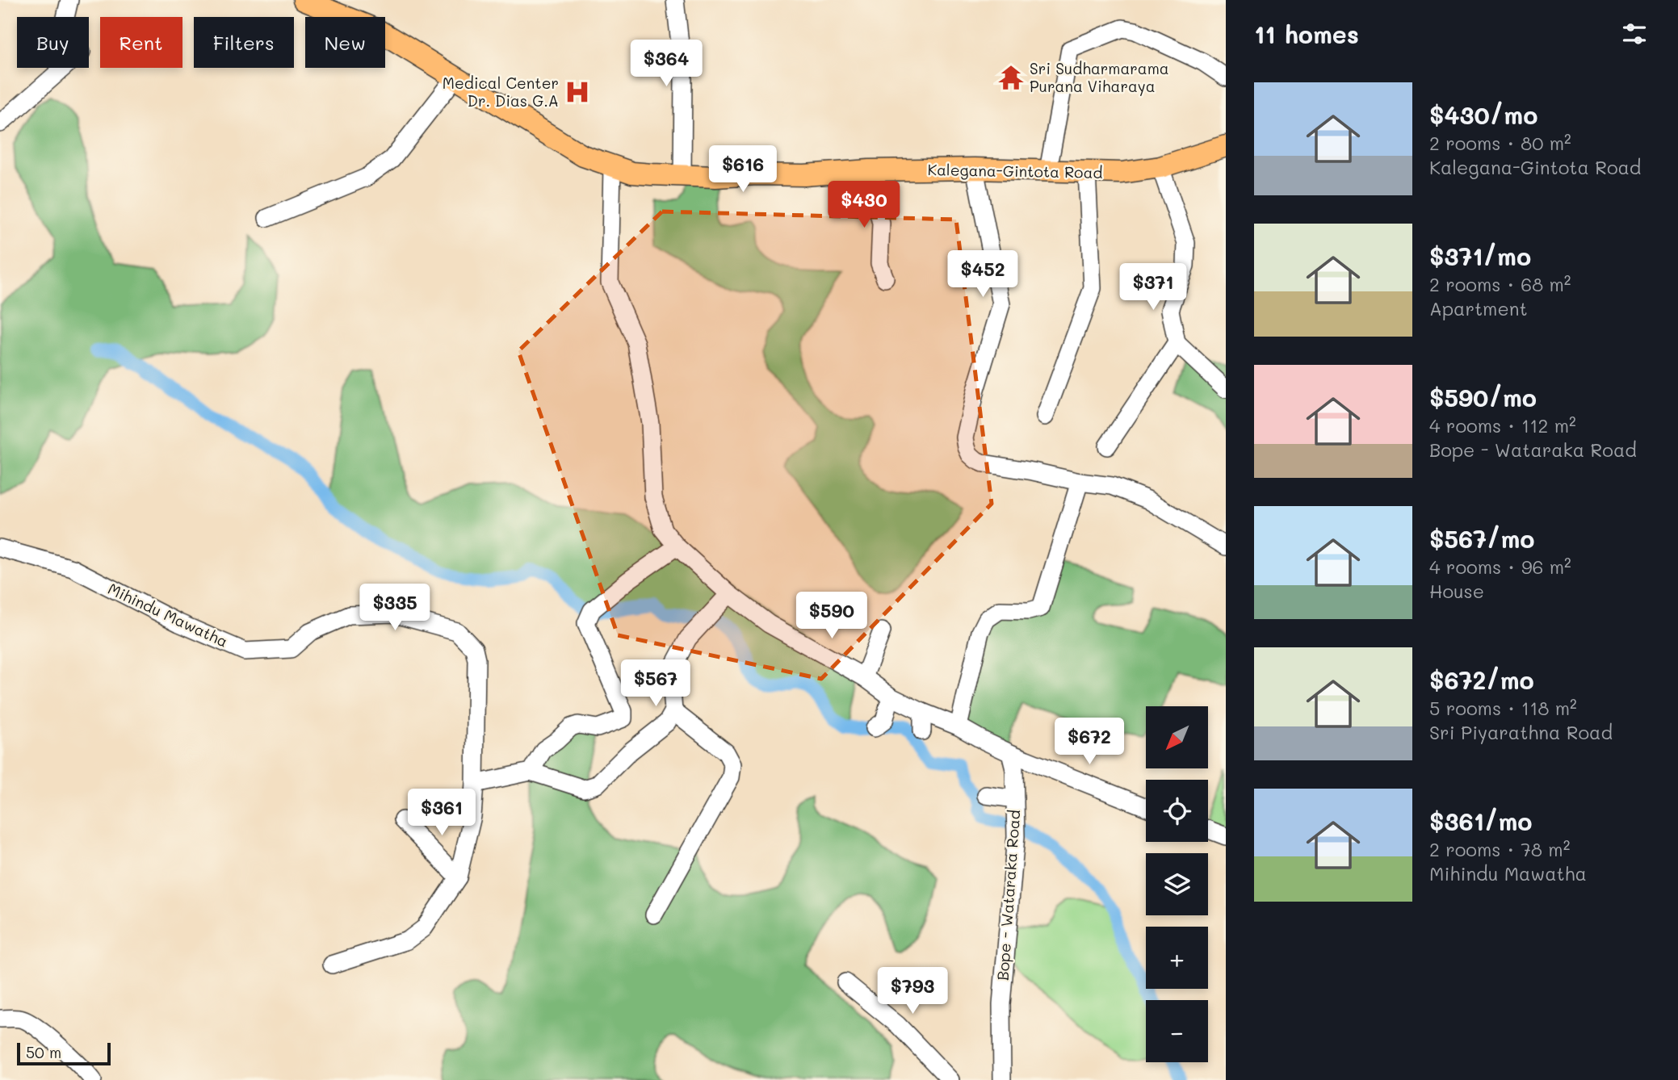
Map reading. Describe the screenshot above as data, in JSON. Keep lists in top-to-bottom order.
{
  "streets": {
    "main road": ["Kalegana-Gintota Road"],
    "street": ["Mihindu Mawatha", "Bope - Wataraka Road"]
  },
  "places": {
    "temple": ["Sri Sudharmarama Purana Viharaya"],
    "hospital": ["Medical Center Dr. Dias G.A"]
  },
  "scale_bar": "50 m",
  "north": "bottom left",
  "page": {
    "heading": "11 homes",
    "chip": [
      "Buy",
      "Rent",
      "Filters",
      "New"
    ],
    "price": [
      "$364",
      "$616",
      "$430",
      "$452",
      "$371",
      "$335",
      "$590",
      "$567",
      "$672",
      "$361",
      "$793"
    ],
    "list": [
      {
        "name": "$430/mo",
        "note": "2 rooms · 80 m² · Kalegana-Gintota Road"
      },
      {
        "name": "$371/mo",
        "note": "2 rooms · 68 m² · Apartment"
      },
      {
        "name": "$590/mo",
        "note": "4 rooms · 112 m² · Bope - Wataraka Road"
      },
      {
        "name": "$567/mo",
        "note": "4 rooms · 96 m² · House"
      },
      {
        "name": "$672/mo",
        "note": "5 rooms · 118 m² · Sri Piyarathna Road"
      },
      {
        "name": "$361/mo",
        "note": "2 rooms · 78 m² · Mihindu Mawatha"
      }
    ],
    "map_buttons": ["+", "−"],
    "scale": "50 m"
  }
}
